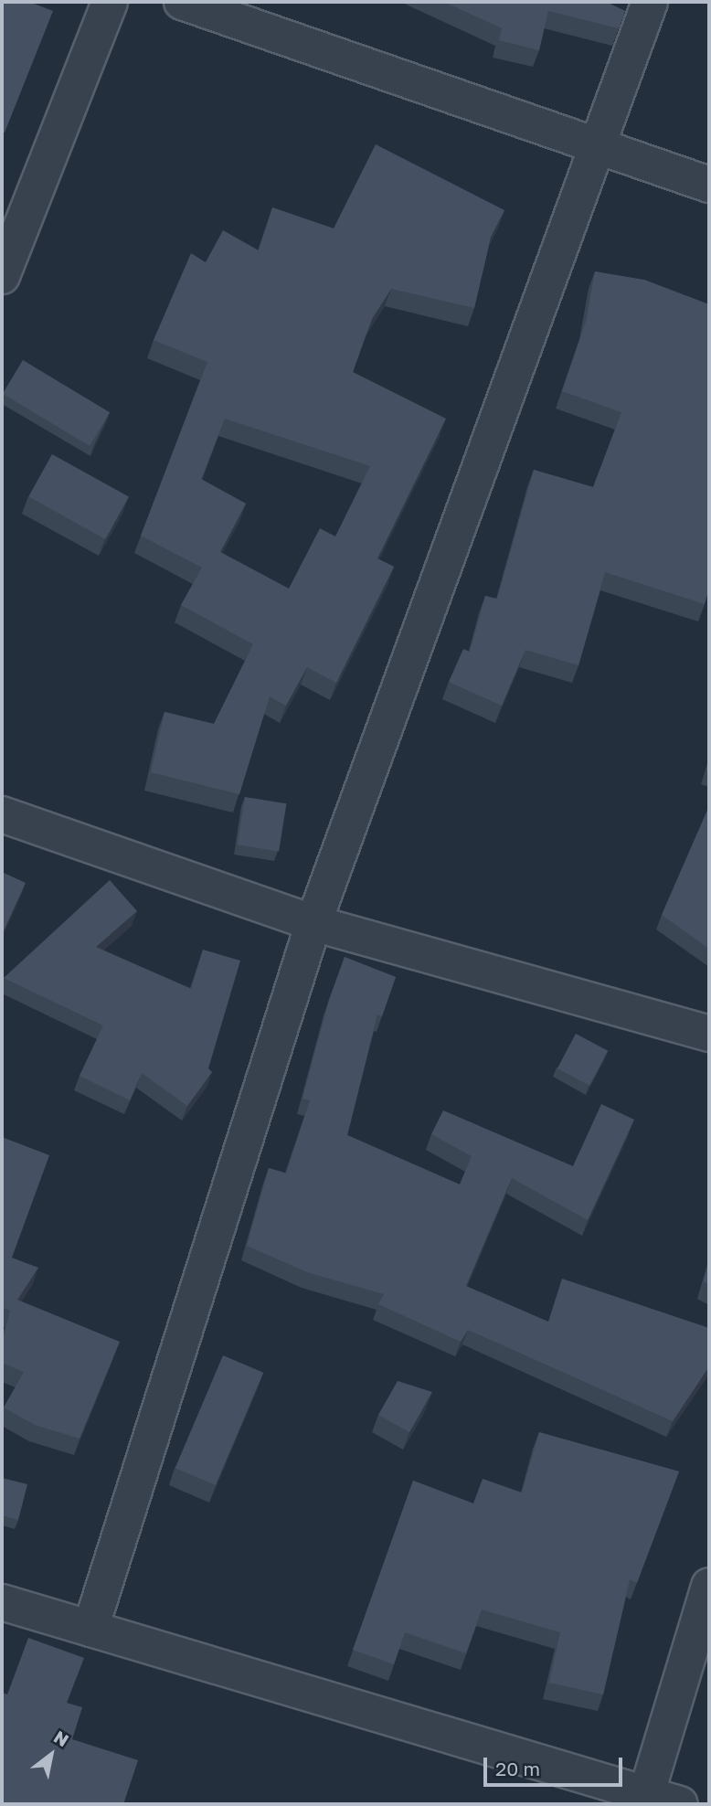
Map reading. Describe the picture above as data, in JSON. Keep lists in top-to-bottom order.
{
  "scale_bar": "20 m",
  "north": "top right"
}
